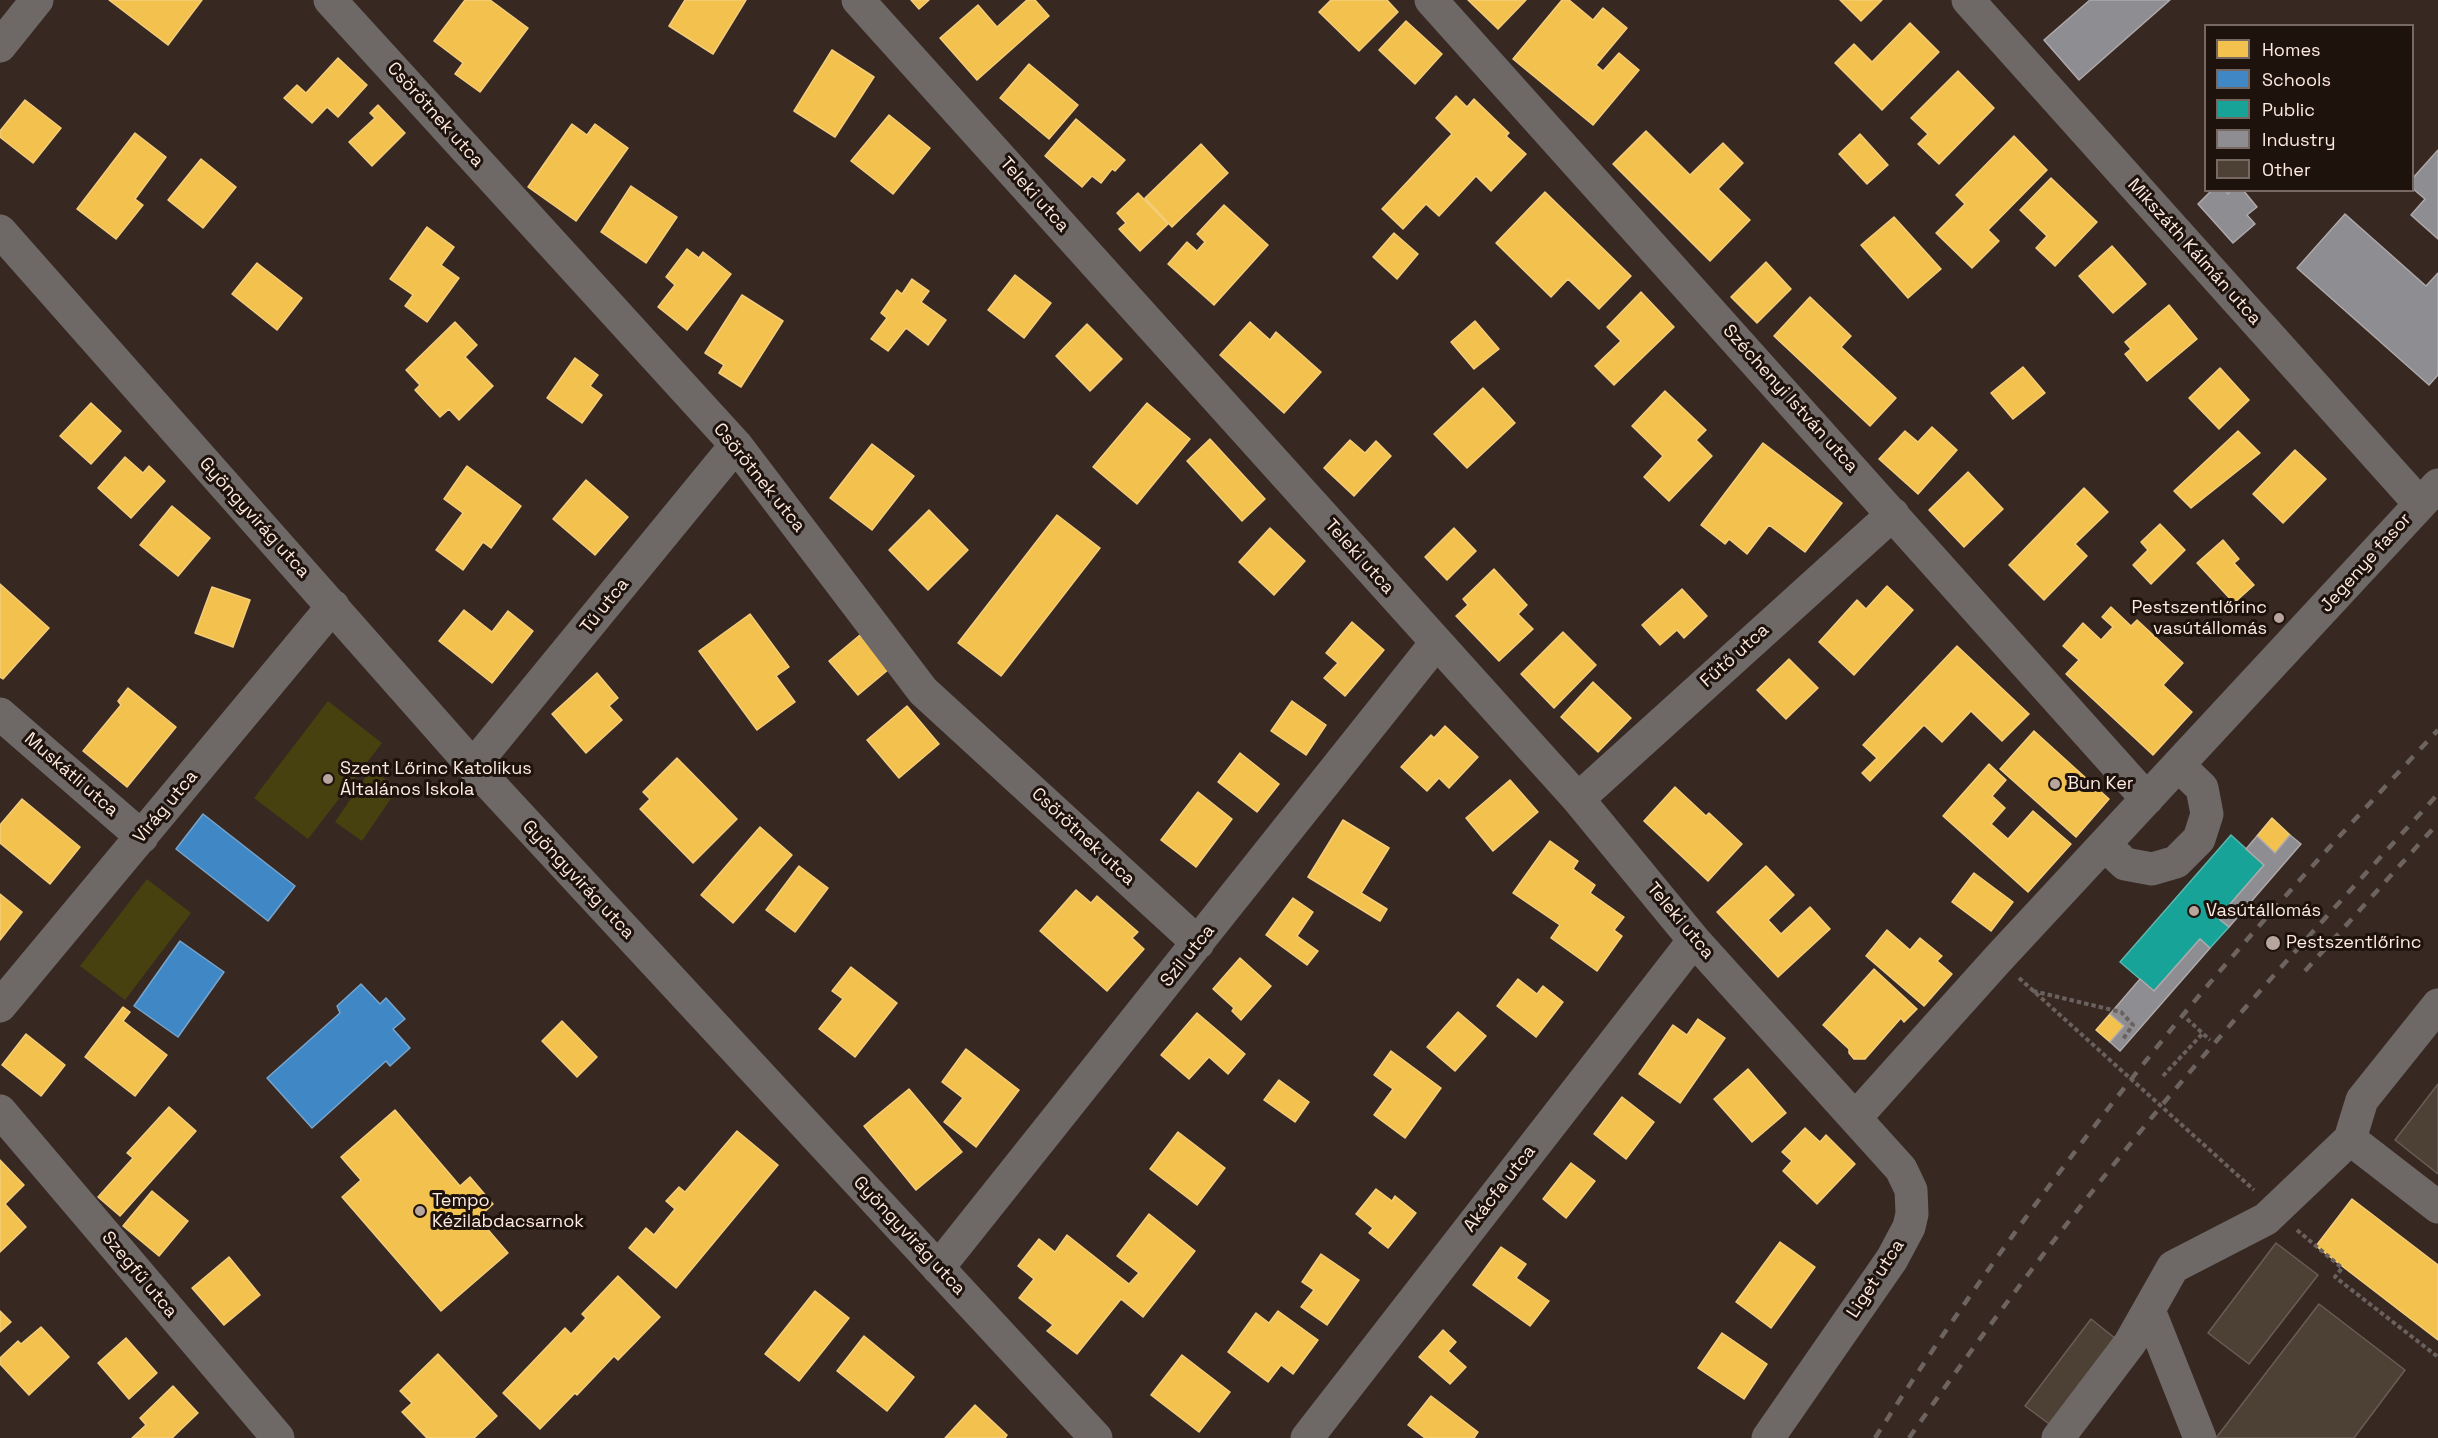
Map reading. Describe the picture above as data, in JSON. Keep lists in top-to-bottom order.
{
  "streets": {
    "street": [
      "Csörötnek utca",
      "Teleki utca",
      "Mikszáth Kálmán utca",
      "Széchenyi István utca",
      "Gyöngyvirág utca",
      "Jegenye fasor",
      "Tű utca",
      "Fűtő utca",
      "Muskátli utca",
      "Virág utca",
      "Szil utca",
      "Akácfa utca",
      "Szegfű utca",
      "Liget utca"
    ]
  },
  "crossings": [
    ["Csörötnek utca", "Tű utca"],
    ["Csörötnek utca", "Szil utca"],
    ["Teleki utca", "Jegenye fasor"],
    ["Teleki utca", "Fűtő utca"],
    ["Teleki utca", "Szil utca"],
    ["Teleki utca", "Akácfa utca"],
    ["Teleki utca", "Liget utca"],
    ["Mikszáth Kálmán utca", "Jegenye fasor"],
    ["Széchenyi István utca", "Jegenye fasor"],
    ["Széchenyi István utca", "Fűtő utca"],
    ["Gyöngyvirág utca", "Tű utca"],
    ["Gyöngyvirág utca", "Virág utca"],
    ["Gyöngyvirág utca", "Szil utca"],
    ["Jegenye fasor", "Liget utca"],
    ["Muskátli utca", "Virág utca"]
  ],
  "places": [
    "Pestszentlőrinc vasútállomás",
    "Szent Lőrinc Katolikus Általános Iskola",
    "Bun Ker",
    "Vasútállomás",
    "Pestszentlőrinc",
    "Tempo Kézilabdacsarnok"
  ],
  "legend": [
    "Homes",
    "Schools",
    "Public",
    "Industry",
    "Other"
  ]
}
